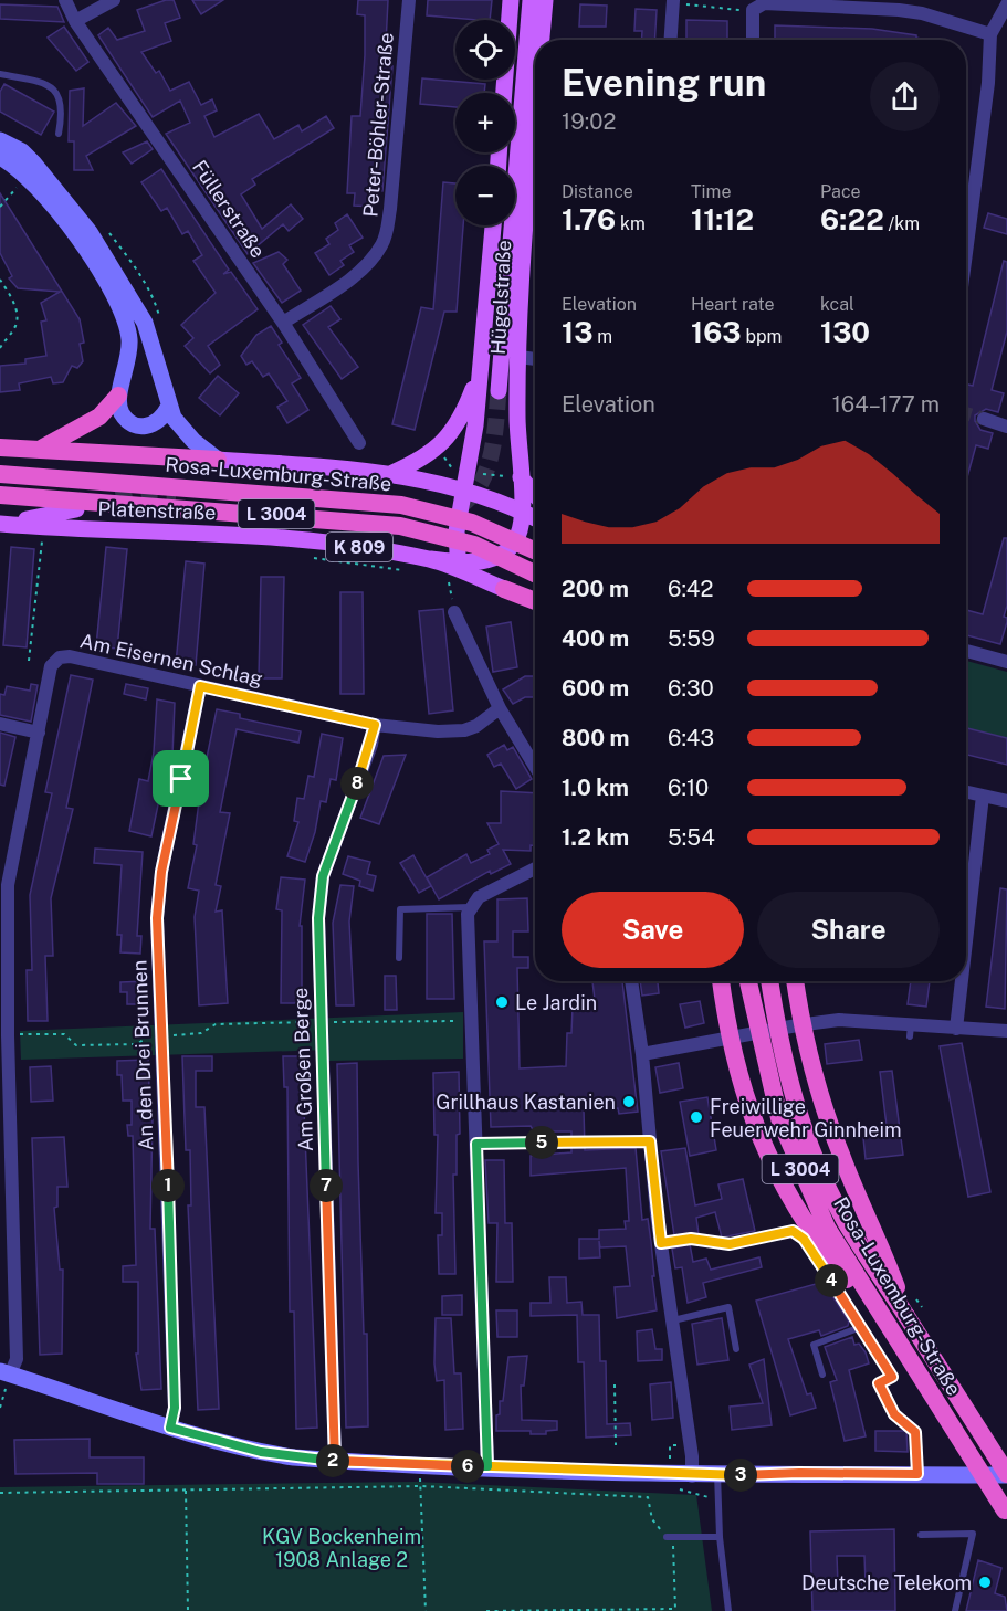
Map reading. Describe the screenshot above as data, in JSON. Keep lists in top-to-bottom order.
{
  "streets": {
    "highway": ["Rosa-Luxemburg-Straße", "L 3004"],
    "main road": ["Hügelstraße", "Platenstraße", "K 809"],
    "street": [
      "Peter-Böhler-Straße",
      "Füllerstraße",
      "Am Eisernen Schlag",
      "An den Drei Brunnen",
      "Am Großen Berge"
    ]
  },
  "crossings": [
    ["Peter-Böhler-Straße", "Füllerstraße"],
    ["Hügelstraße", "K 809"],
    ["Platenstraße", "K 809"],
    ["Am Eisernen Schlag", "An den Drei Brunnen"],
    ["Am Eisernen Schlag", "Am Großen Berge"]
  ],
  "parks": ["KGV Bockenheim 1908 Anlage 2"],
  "places": [
    "Le Jardin",
    "Grillhaus Kastanien",
    "Freiwillige Feuerwehr Ginnheim",
    "Deutsche Telekom"
  ],
  "page": {
    "map_buttons": ["+", "−"],
    "heading": ["Evening run", "19:02"],
    "stats": [
      ["Distance", "1.76 km"],
      ["Time", "11:12"],
      ["Pace", "6:22 /km"],
      ["Elevation", "13 m"],
      ["Heart rate", "163 bpm"],
      ["kcal", "130"]
    ],
    "chart": ["Elevation", "164–177 m"],
    "list": [
      {
        "name": "200 m",
        "note": "6:42"
      },
      {
        "name": "400 m",
        "note": "5:59"
      },
      {
        "name": "600 m",
        "note": "6:30"
      },
      {
        "name": "800 m",
        "note": "6:43"
      },
      {
        "name": "1.0 km",
        "note": "6:10"
      },
      {
        "name": "1.2 km",
        "note": "5:54"
      }
    ],
    "pins": [
      "8",
      "5",
      "1",
      "7",
      "4",
      "2",
      "6",
      "3"
    ],
    "buttons": ["Save", "Share"]
  }
}
